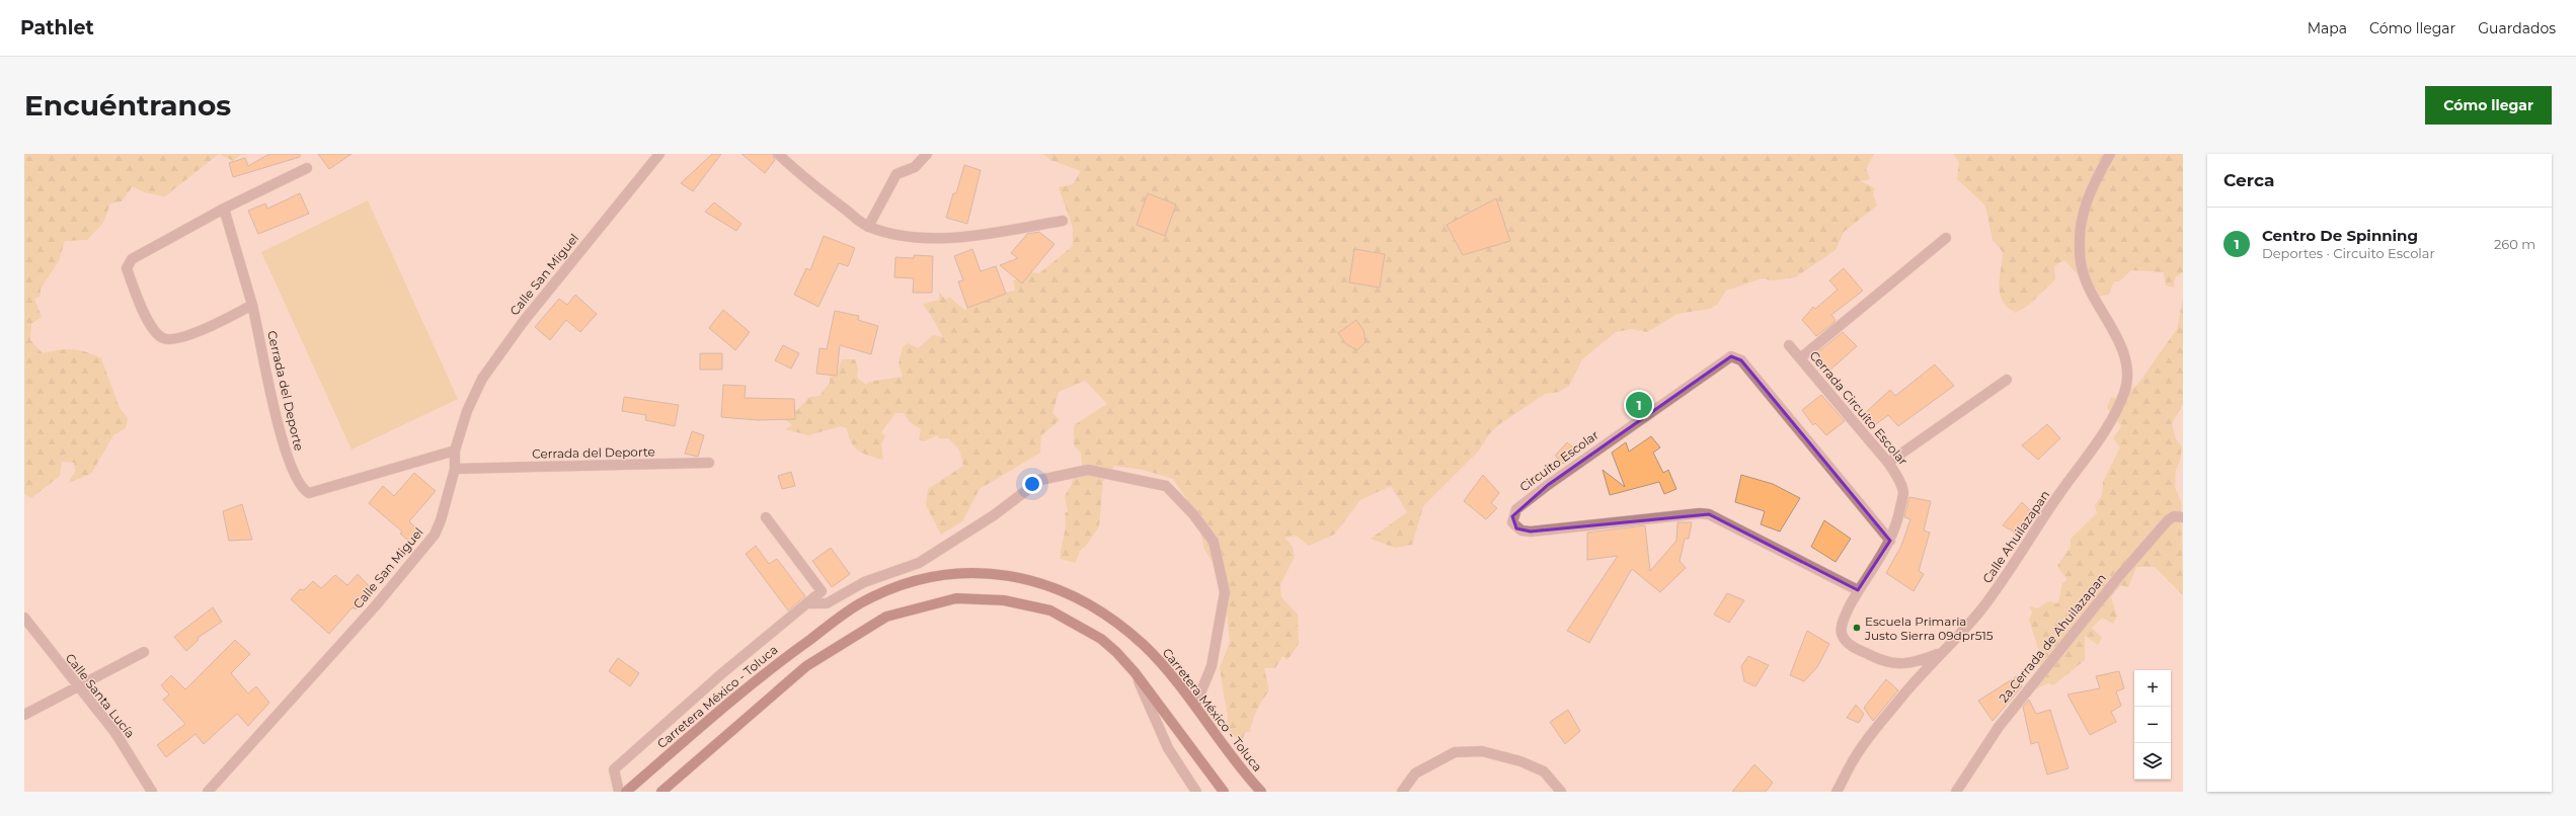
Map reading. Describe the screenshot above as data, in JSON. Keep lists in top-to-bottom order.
{
  "streets": {
    "main road": ["Carretera México - Toluca"],
    "street": [
      "Calle San Miguel",
      "Cerrada del Deporte",
      "Cerrada Circuito Escolar",
      "Circuito Escolar",
      "Calle Ahuilazapan",
      "2a.Cerrada de Ahuilazapan",
      "Calle Santa Lucía"
    ]
  },
  "crossings": [
    ["Calle San Miguel", "Cerrada del Deporte"],
    ["Cerrada Circuito Escolar", "Circuito Escolar"],
    ["Cerrada Circuito Escolar", "Calle Ahuilazapan"]
  ],
  "places": ["Escuela Primaria Justo Sierra 09dpr515"],
  "page": {
    "header": "Pathlet",
    "nav": ["Mapa", "Cómo llegar", "Guardados"],
    "buttons": "Cómo llegar",
    "title": "Encuéntranos",
    "heading": "Cerca",
    "list": [
      {
        "mark": "1",
        "name": "Centro De Spinning",
        "note": "Deportes · Circuito Escolar",
        "value": "260 m"
      }
    ],
    "pins": "1",
    "map_buttons": ["+", "−"]
  }
}
